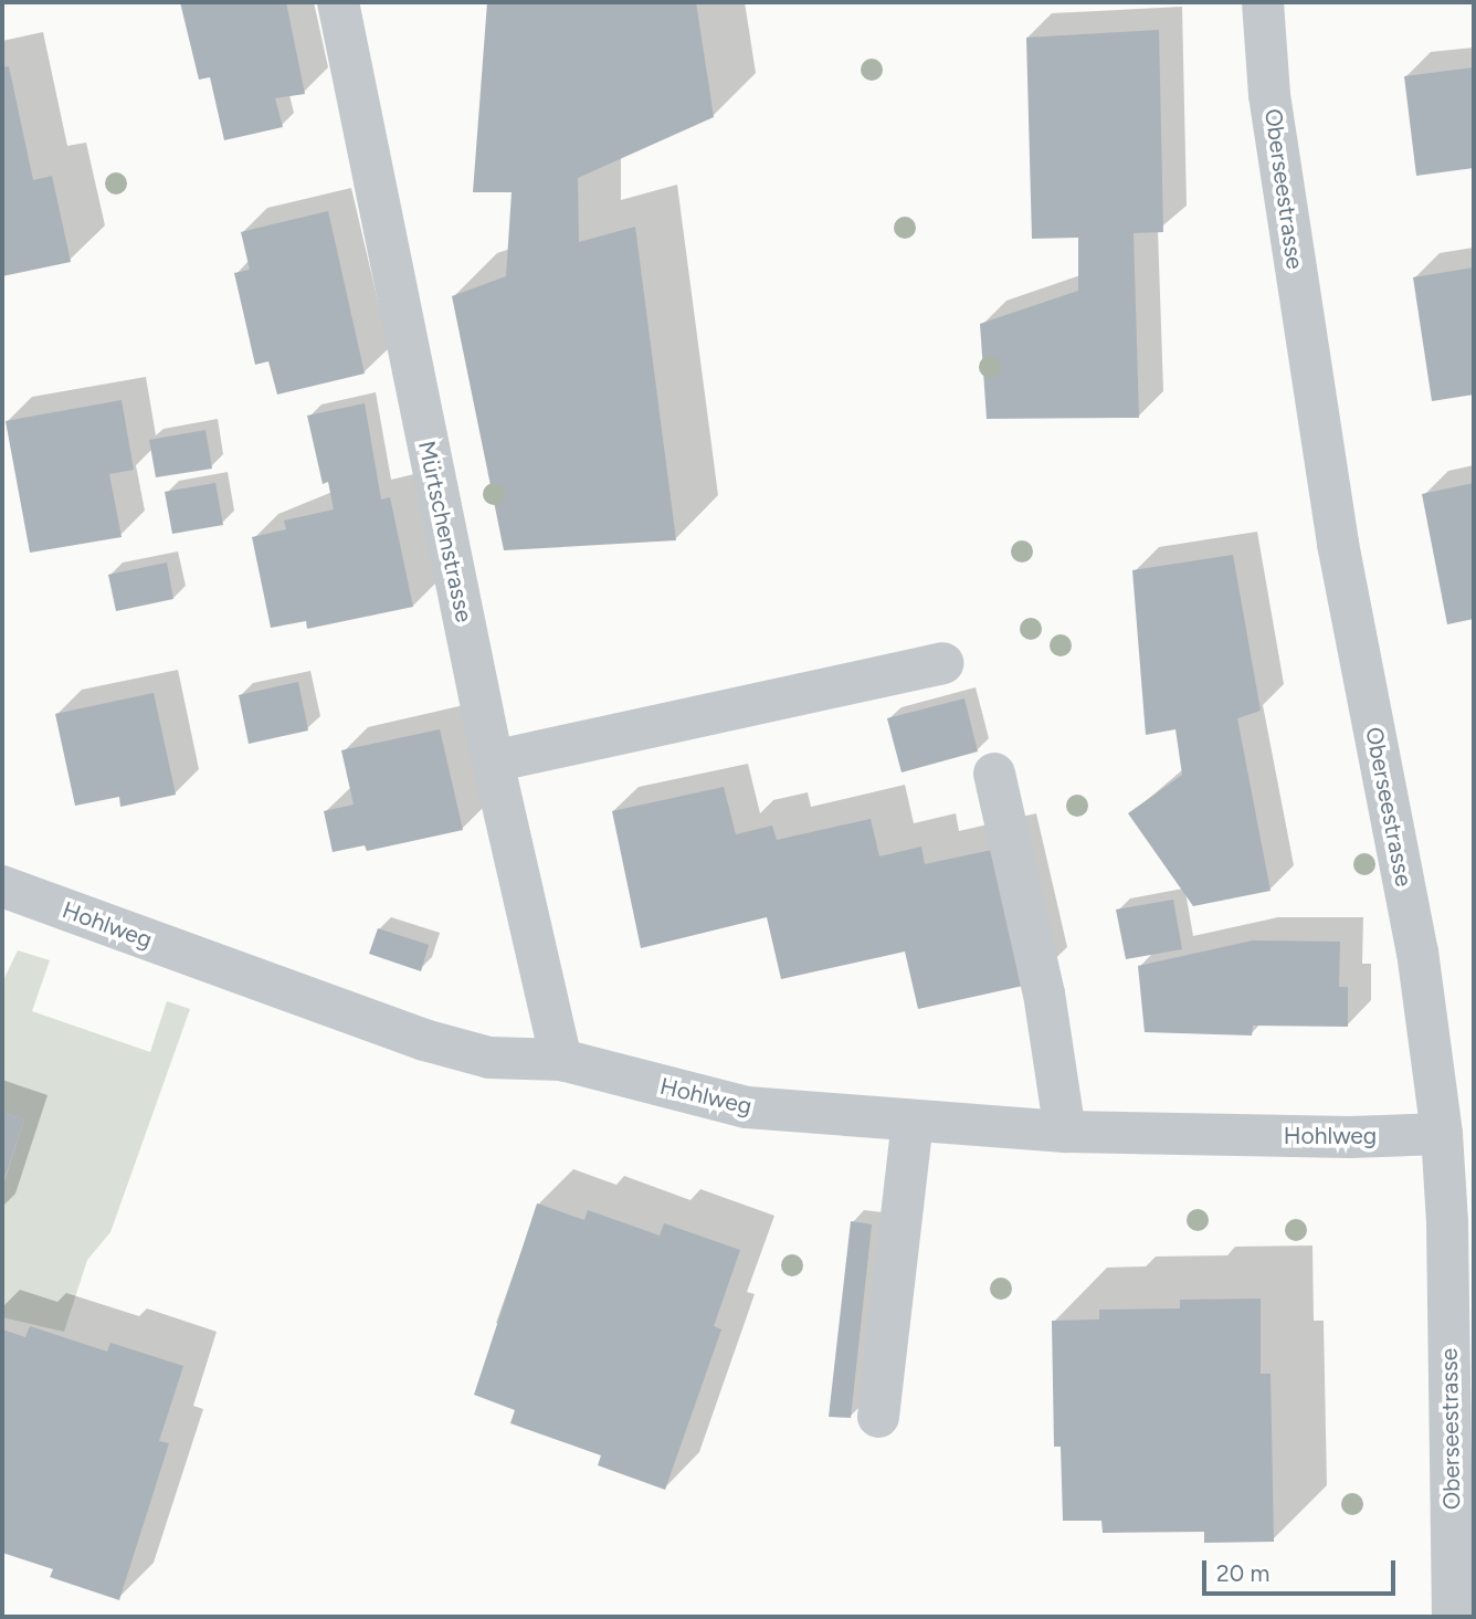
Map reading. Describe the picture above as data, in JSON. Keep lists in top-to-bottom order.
{
  "streets": {
    "street": ["Oberseestrasse", "Mürtschenstrasse", "Hohlweg"]
  },
  "crossings": [
    ["Oberseestrasse", "Hohlweg"],
    ["Mürtschenstrasse", "Hohlweg"]
  ],
  "scale_bar": "20 m"
}
